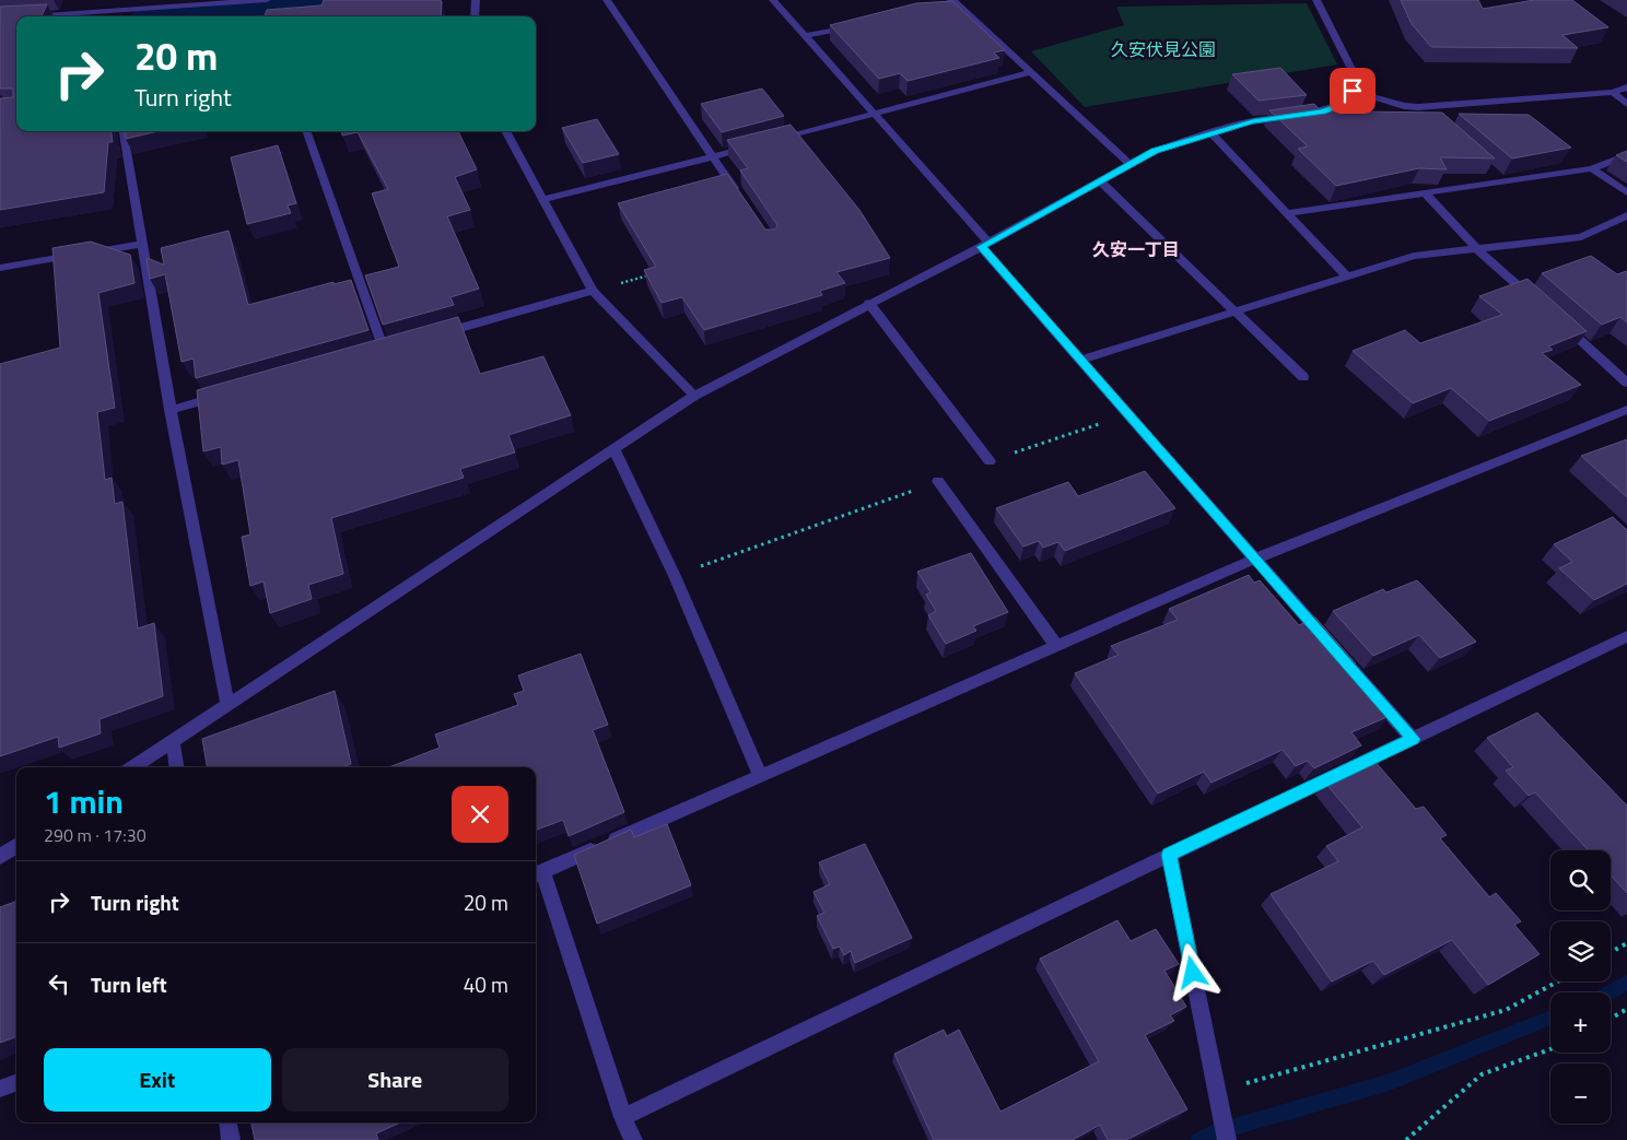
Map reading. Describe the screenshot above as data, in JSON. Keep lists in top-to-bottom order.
{
  "districts": ["久安一丁目"],
  "parks": ["久安伏見公園"],
  "page": {
    "turn": ["20 m", "Turn right"],
    "heading": ["1 min", "290 m · 17:30"],
    "map_buttons": ["+", "−"],
    "list": [
      {
        "name": "Turn right",
        "value": "20 m"
      },
      {
        "name": "Turn left",
        "value": "40 m"
      }
    ],
    "buttons": ["Exit", "Share"]
  }
}
